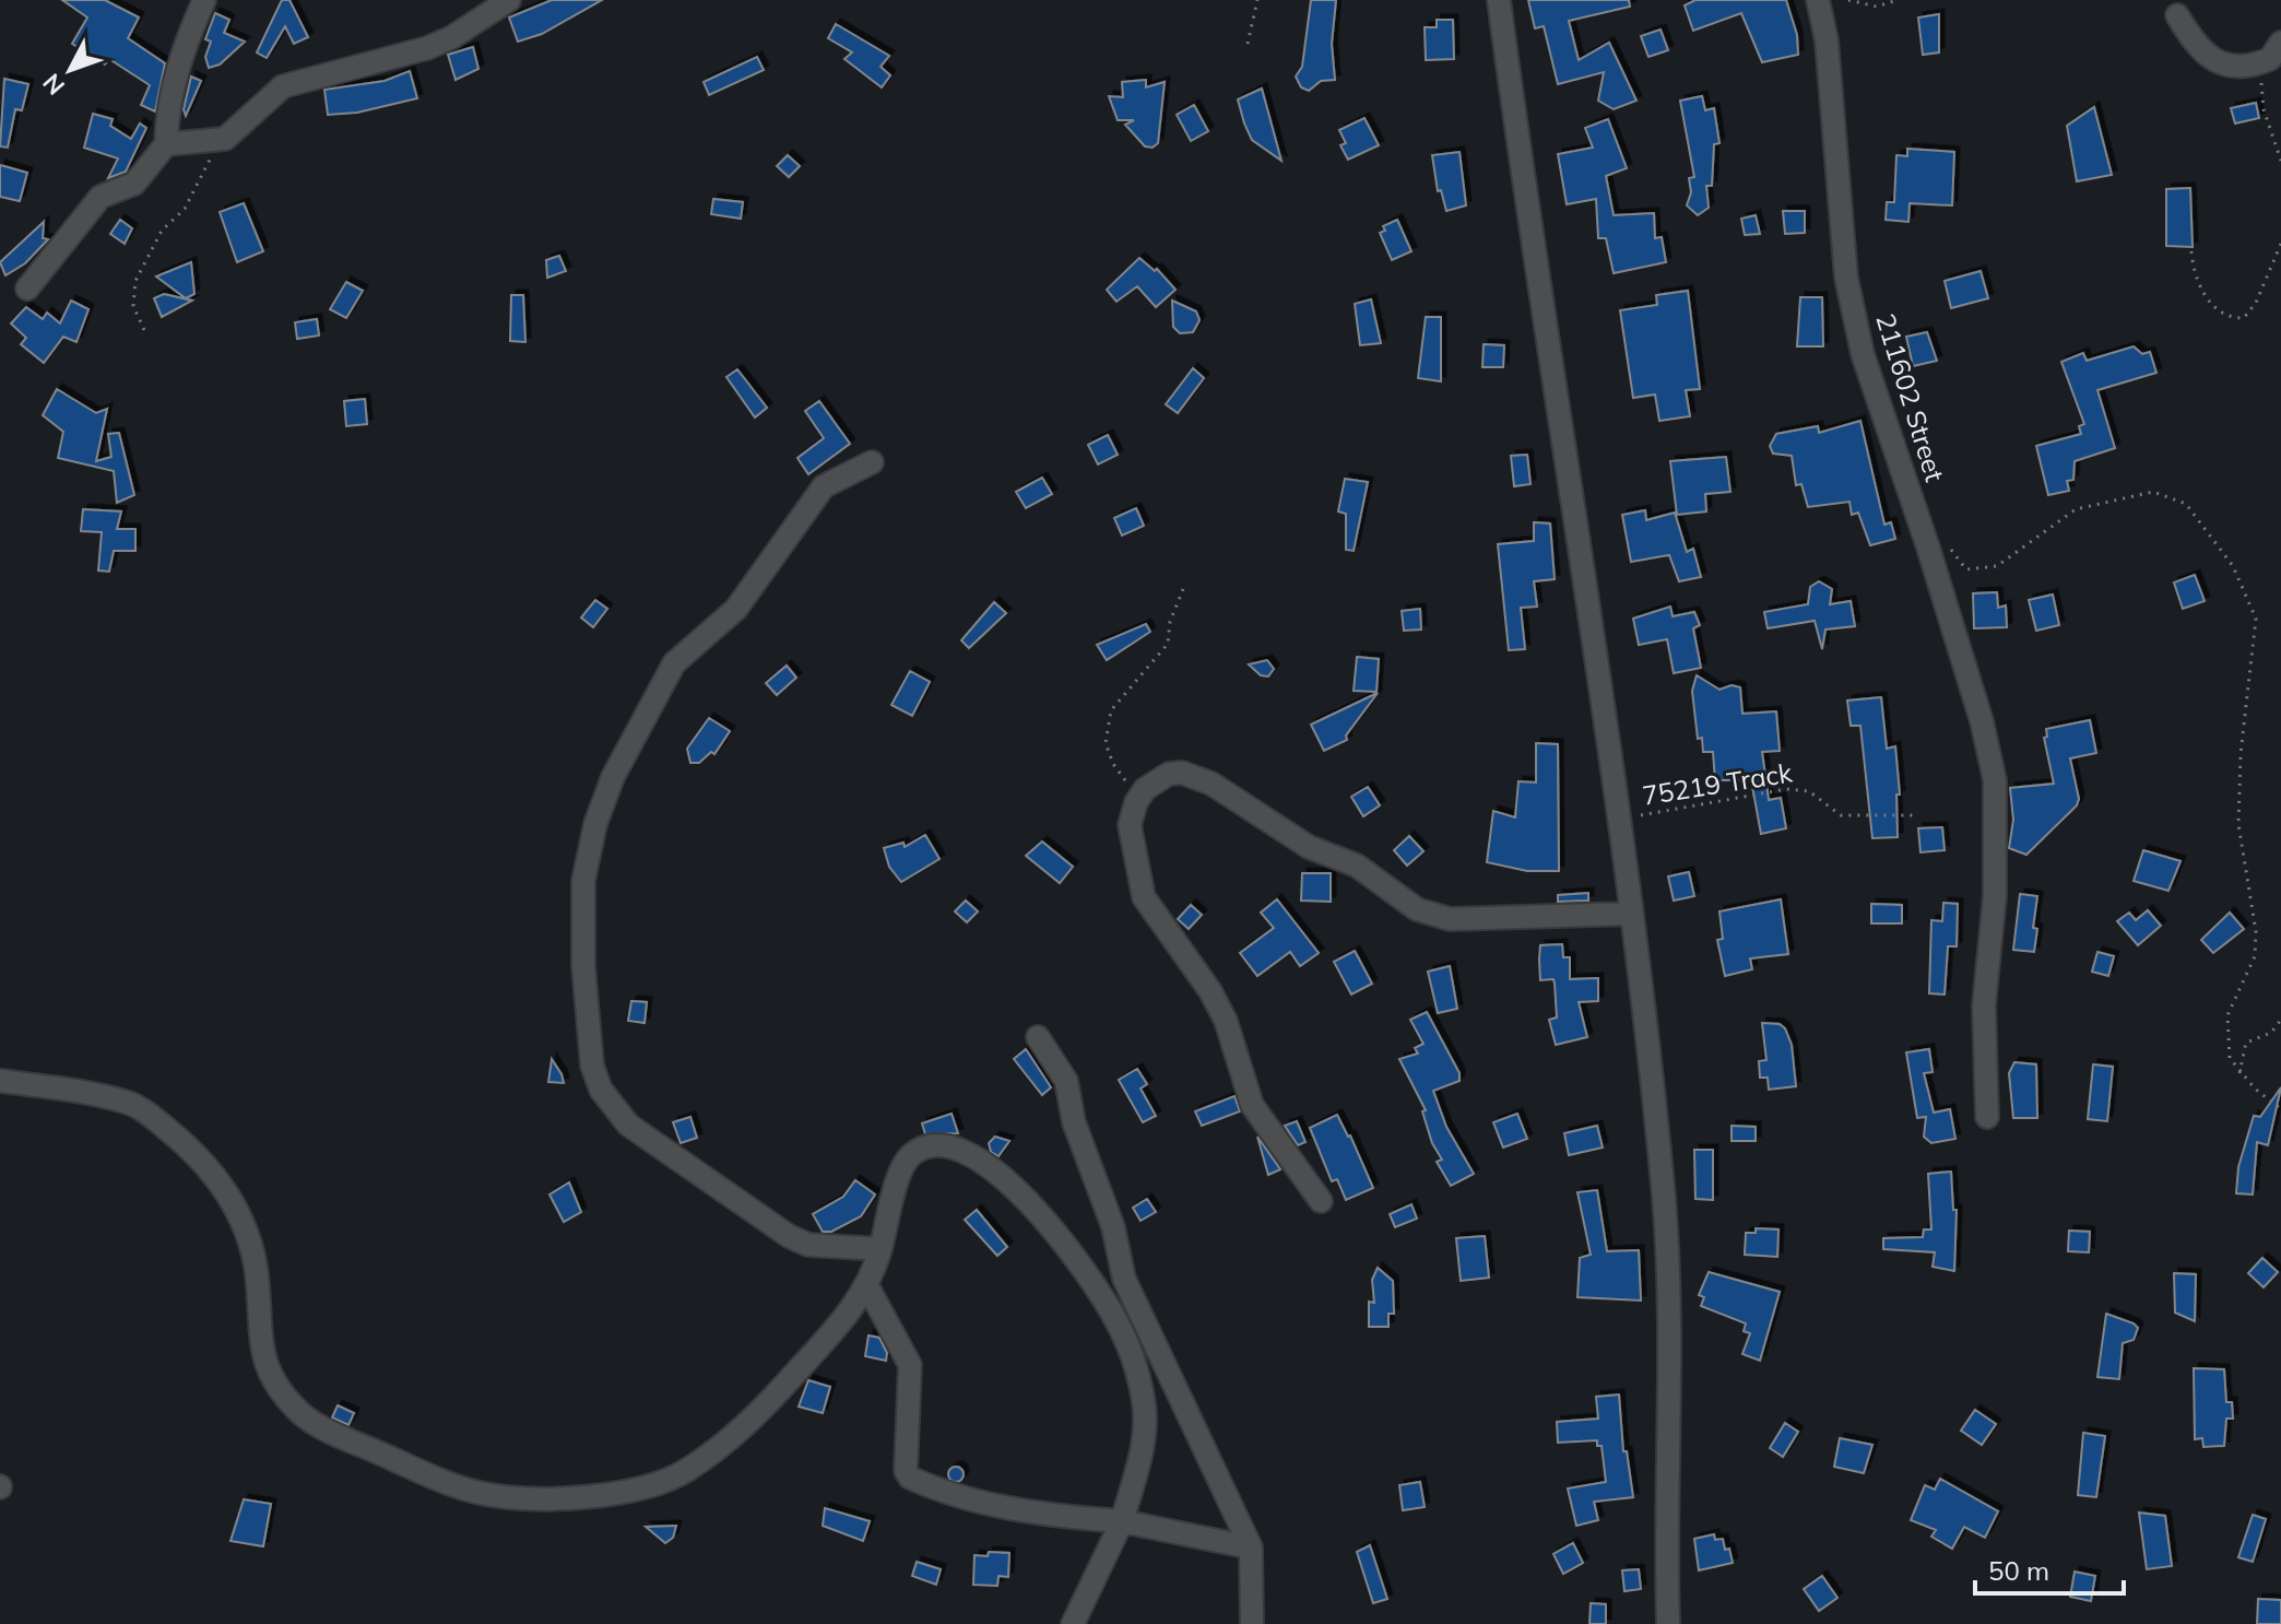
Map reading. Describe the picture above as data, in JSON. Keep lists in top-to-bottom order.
{
  "streets": {
    "street": ["211602 Street"],
    "path": ["75219 Track"]
  },
  "scale_bar": "50 m",
  "north": "bottom left"
}
